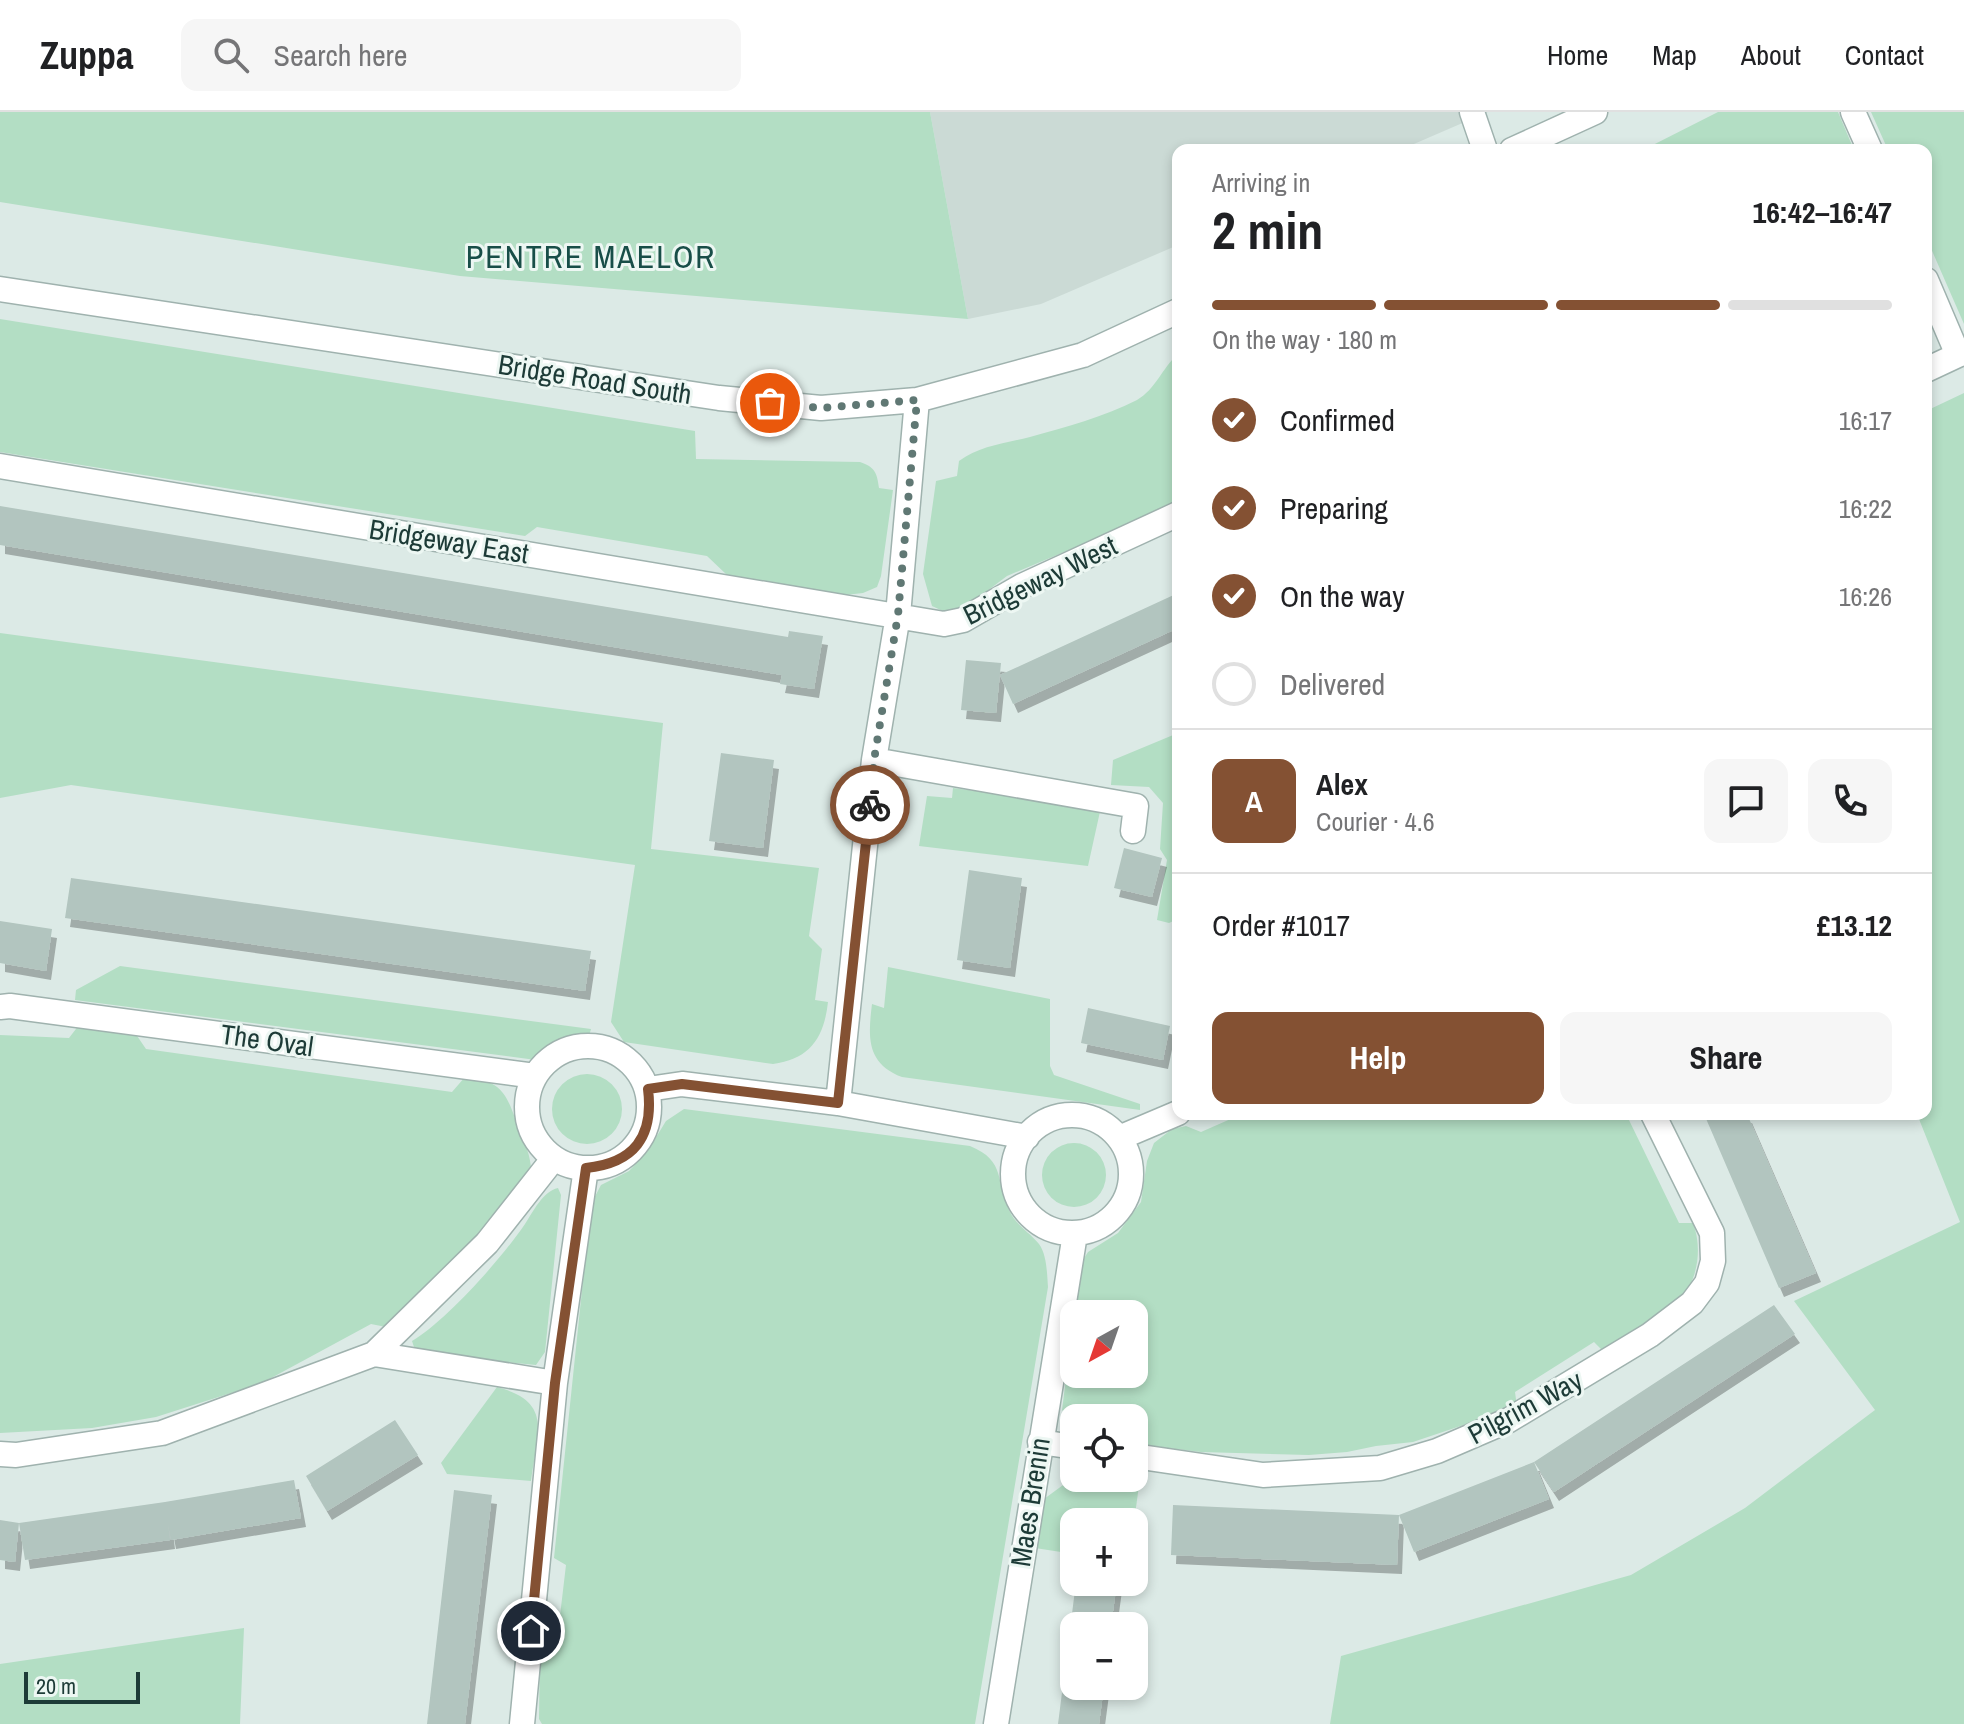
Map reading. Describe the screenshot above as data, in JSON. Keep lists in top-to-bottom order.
{
  "streets": {
    "street": [
      "Bridge Road South",
      "Bridgeway East",
      "Bridgeway West",
      "The Oval",
      "Pilgrim Way",
      "Maes Brenin"
    ]
  },
  "crossings": [
    ["Bridgeway East", "Bridgeway West"]
  ],
  "districts": ["PENTRE MAELOR"],
  "scale_bar": "20 m",
  "north": "bottom left",
  "page": {
    "header": "Zuppa",
    "search": "Search here",
    "nav": [
      "Home",
      "Map",
      "About",
      "Contact"
    ],
    "heading": ["2 min", "Arriving in", "16:42–16:47"],
    "panel": [
      "Alex",
      "Courier · 4.6",
      "Order #1017",
      "£13.12"
    ],
    "bar": "On the way · 180 m",
    "list": [
      ["Confirmed", "16:17"],
      ["Preparing", "16:22"],
      ["On the way", "16:26"],
      "Delivered"
    ],
    "round": "A",
    "buttons": ["Help", "Share"],
    "map_buttons": ["+", "−"],
    "scale": "20 m"
  }
}
